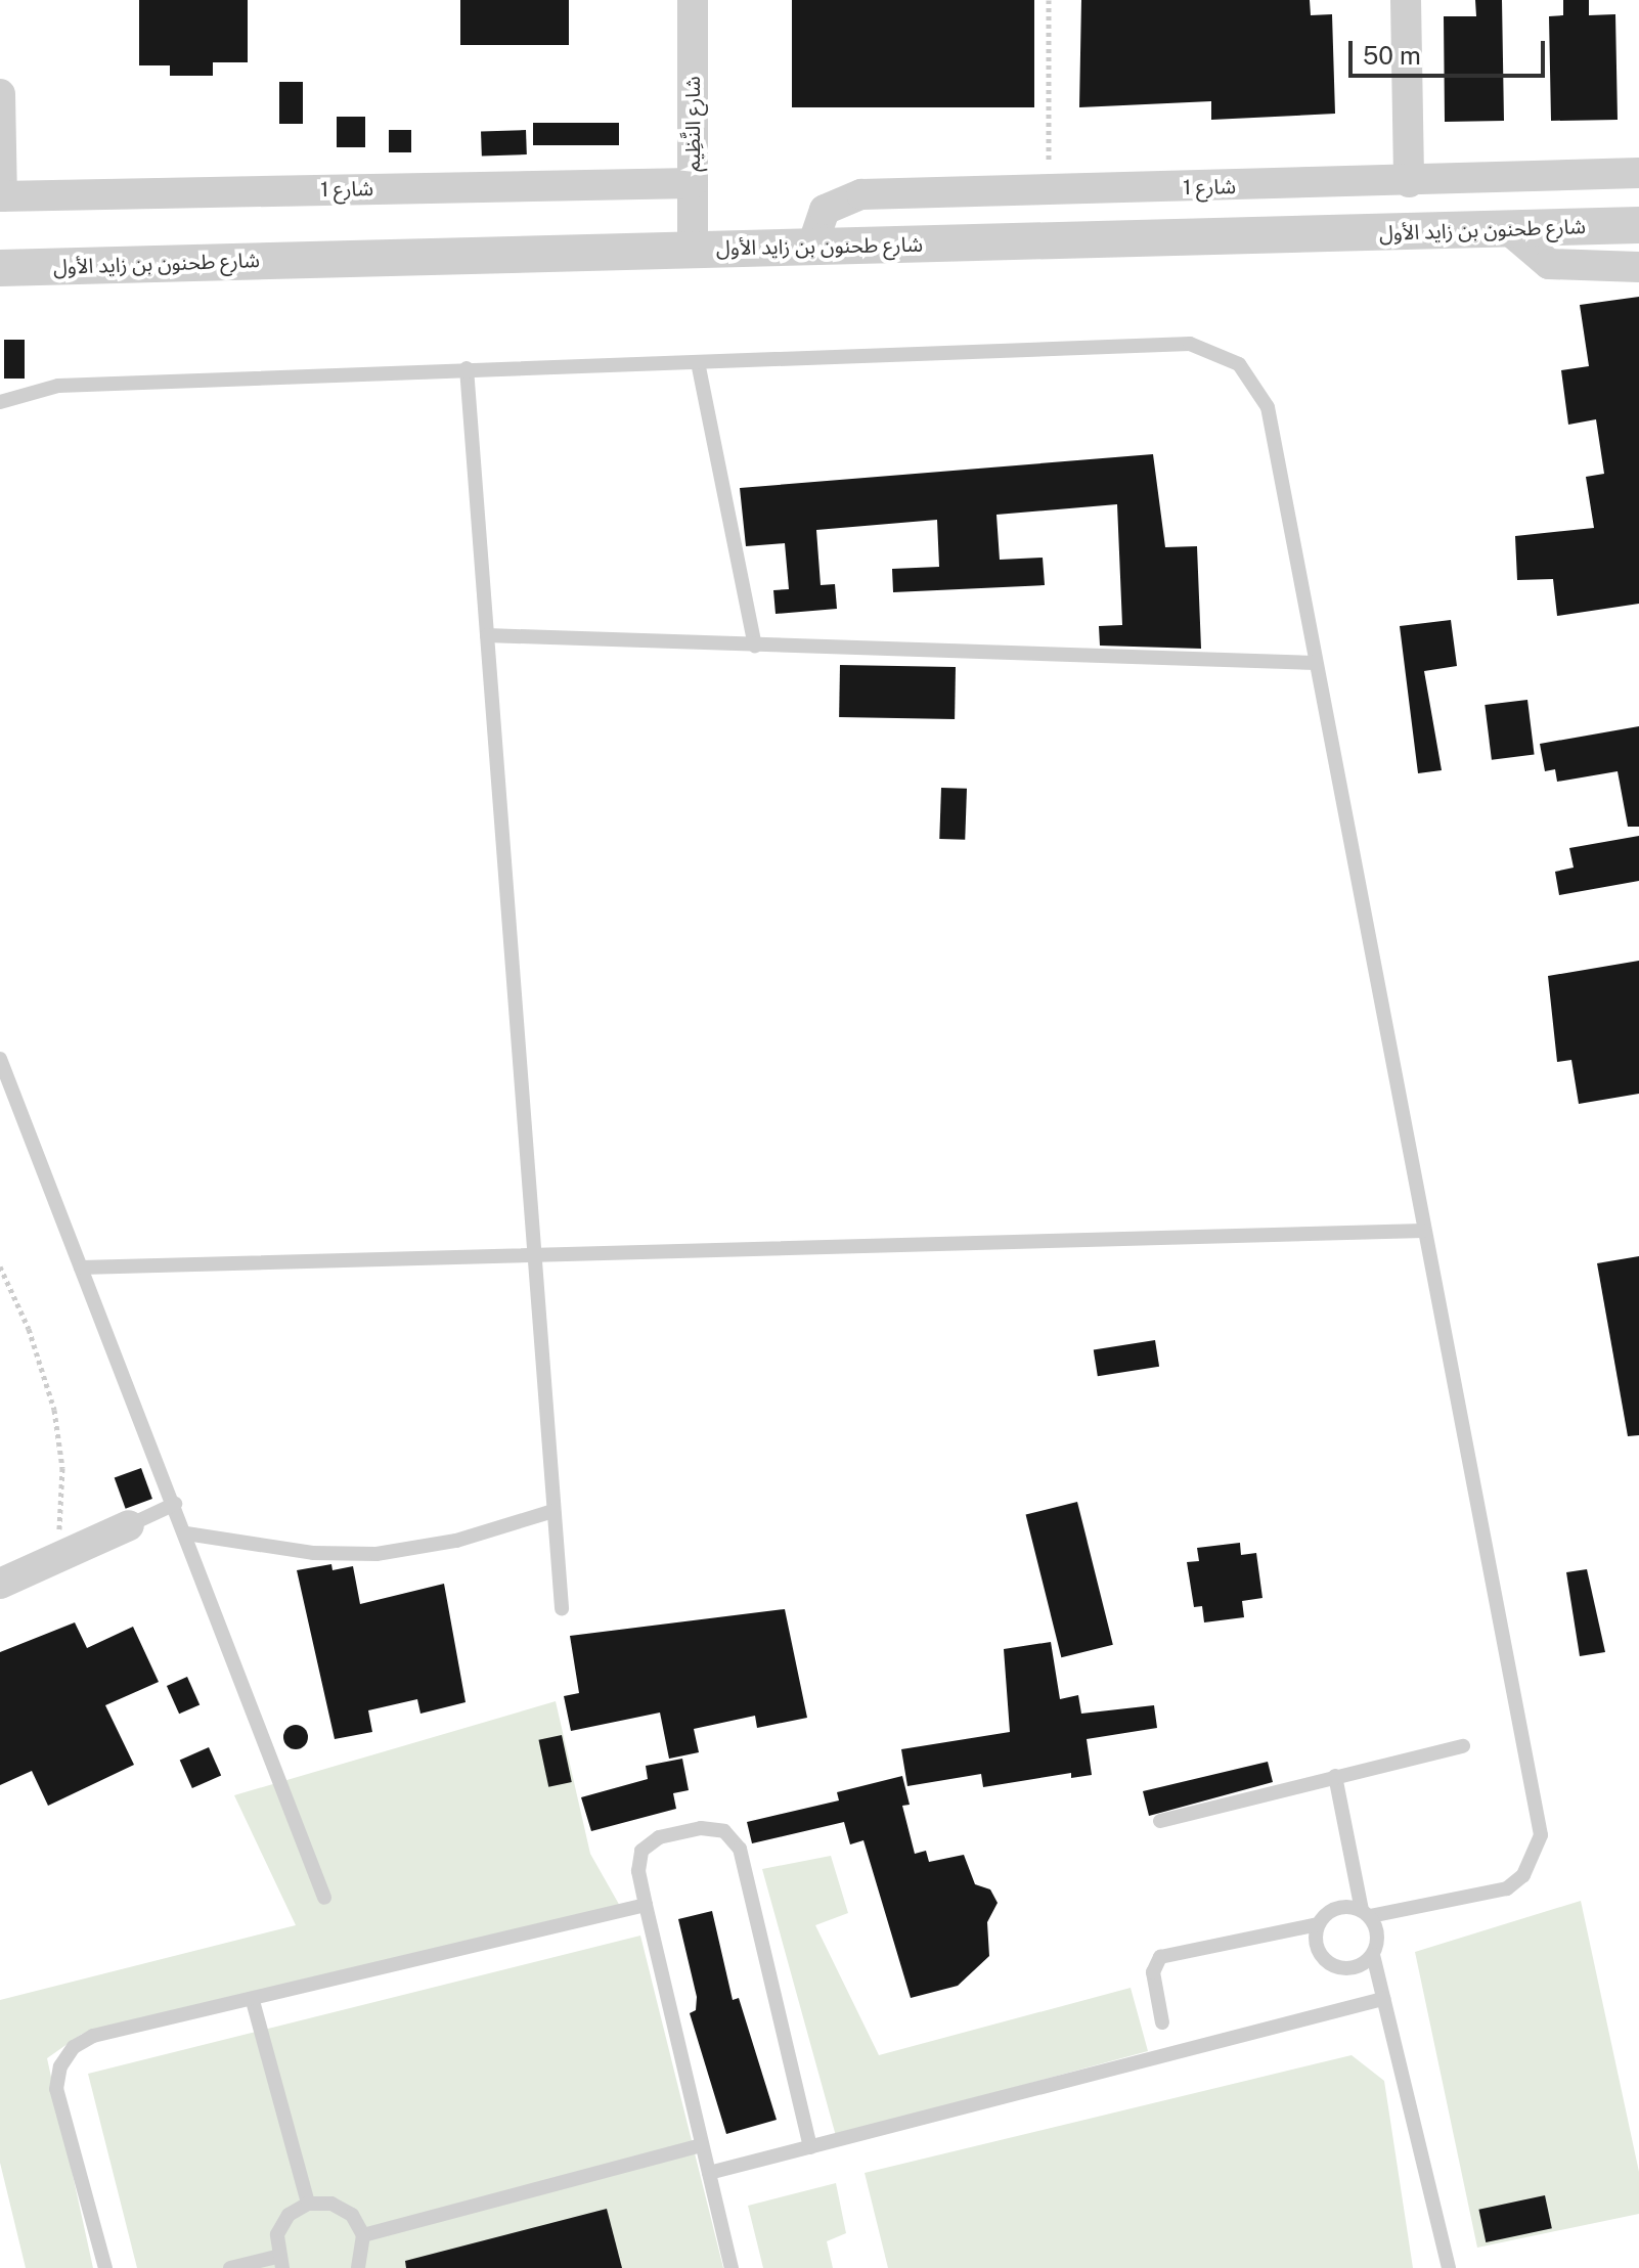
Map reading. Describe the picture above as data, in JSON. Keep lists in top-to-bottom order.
{
  "streets": {
    "street": ["شارع النَّظِيم", "شارع 1", "شارع طحنون بن زايد الأول"]
  },
  "crossings": [
    ["شارع النَّظِيم", "شارع 1"],
    ["شارع النَّظِيم", "شارع طحنون بن زايد الأول"],
    ["شارع 1", "شارع طحنون بن زايد الأول"]
  ],
  "scale_bar": "50 m"
}
